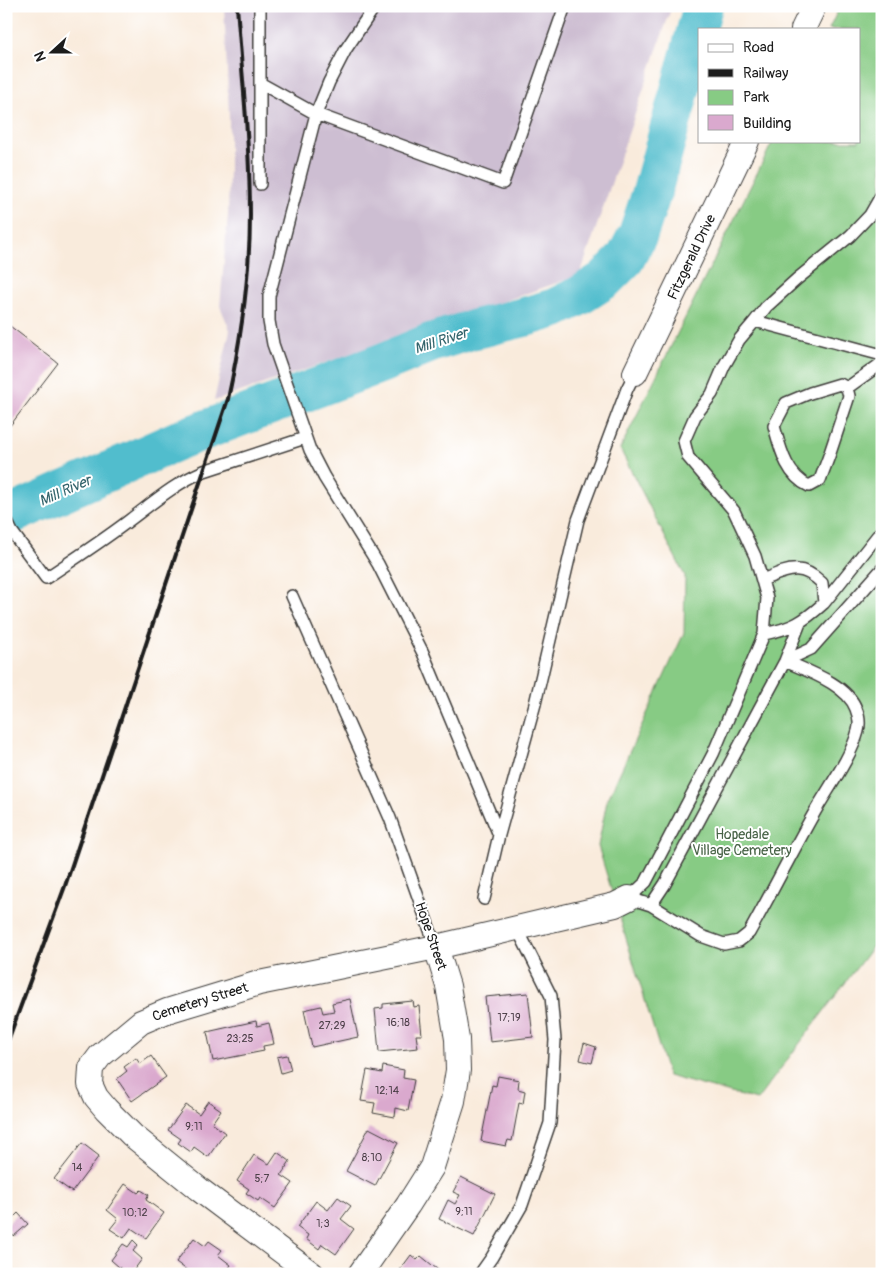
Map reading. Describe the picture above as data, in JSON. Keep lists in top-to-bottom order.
{
  "streets": {
    "street": ["Fitzgerald Drive", "Hope Street", "Cemetery Street"]
  },
  "crossings": [
    ["Hope Street", "Cemetery Street"]
  ],
  "water": ["Mill River"],
  "parks": ["Hopedale Village Cemetery"],
  "house_numbers": [
    "17;19",
    "16;18",
    "27;29",
    "23;25",
    "12;14",
    "9;11",
    "8;10",
    "14",
    "5;7",
    "9;11",
    "10;12",
    "1;3"
  ],
  "legend": [
    "Road",
    "Railway",
    "Park",
    "Building"
  ],
  "north": "left"
}
